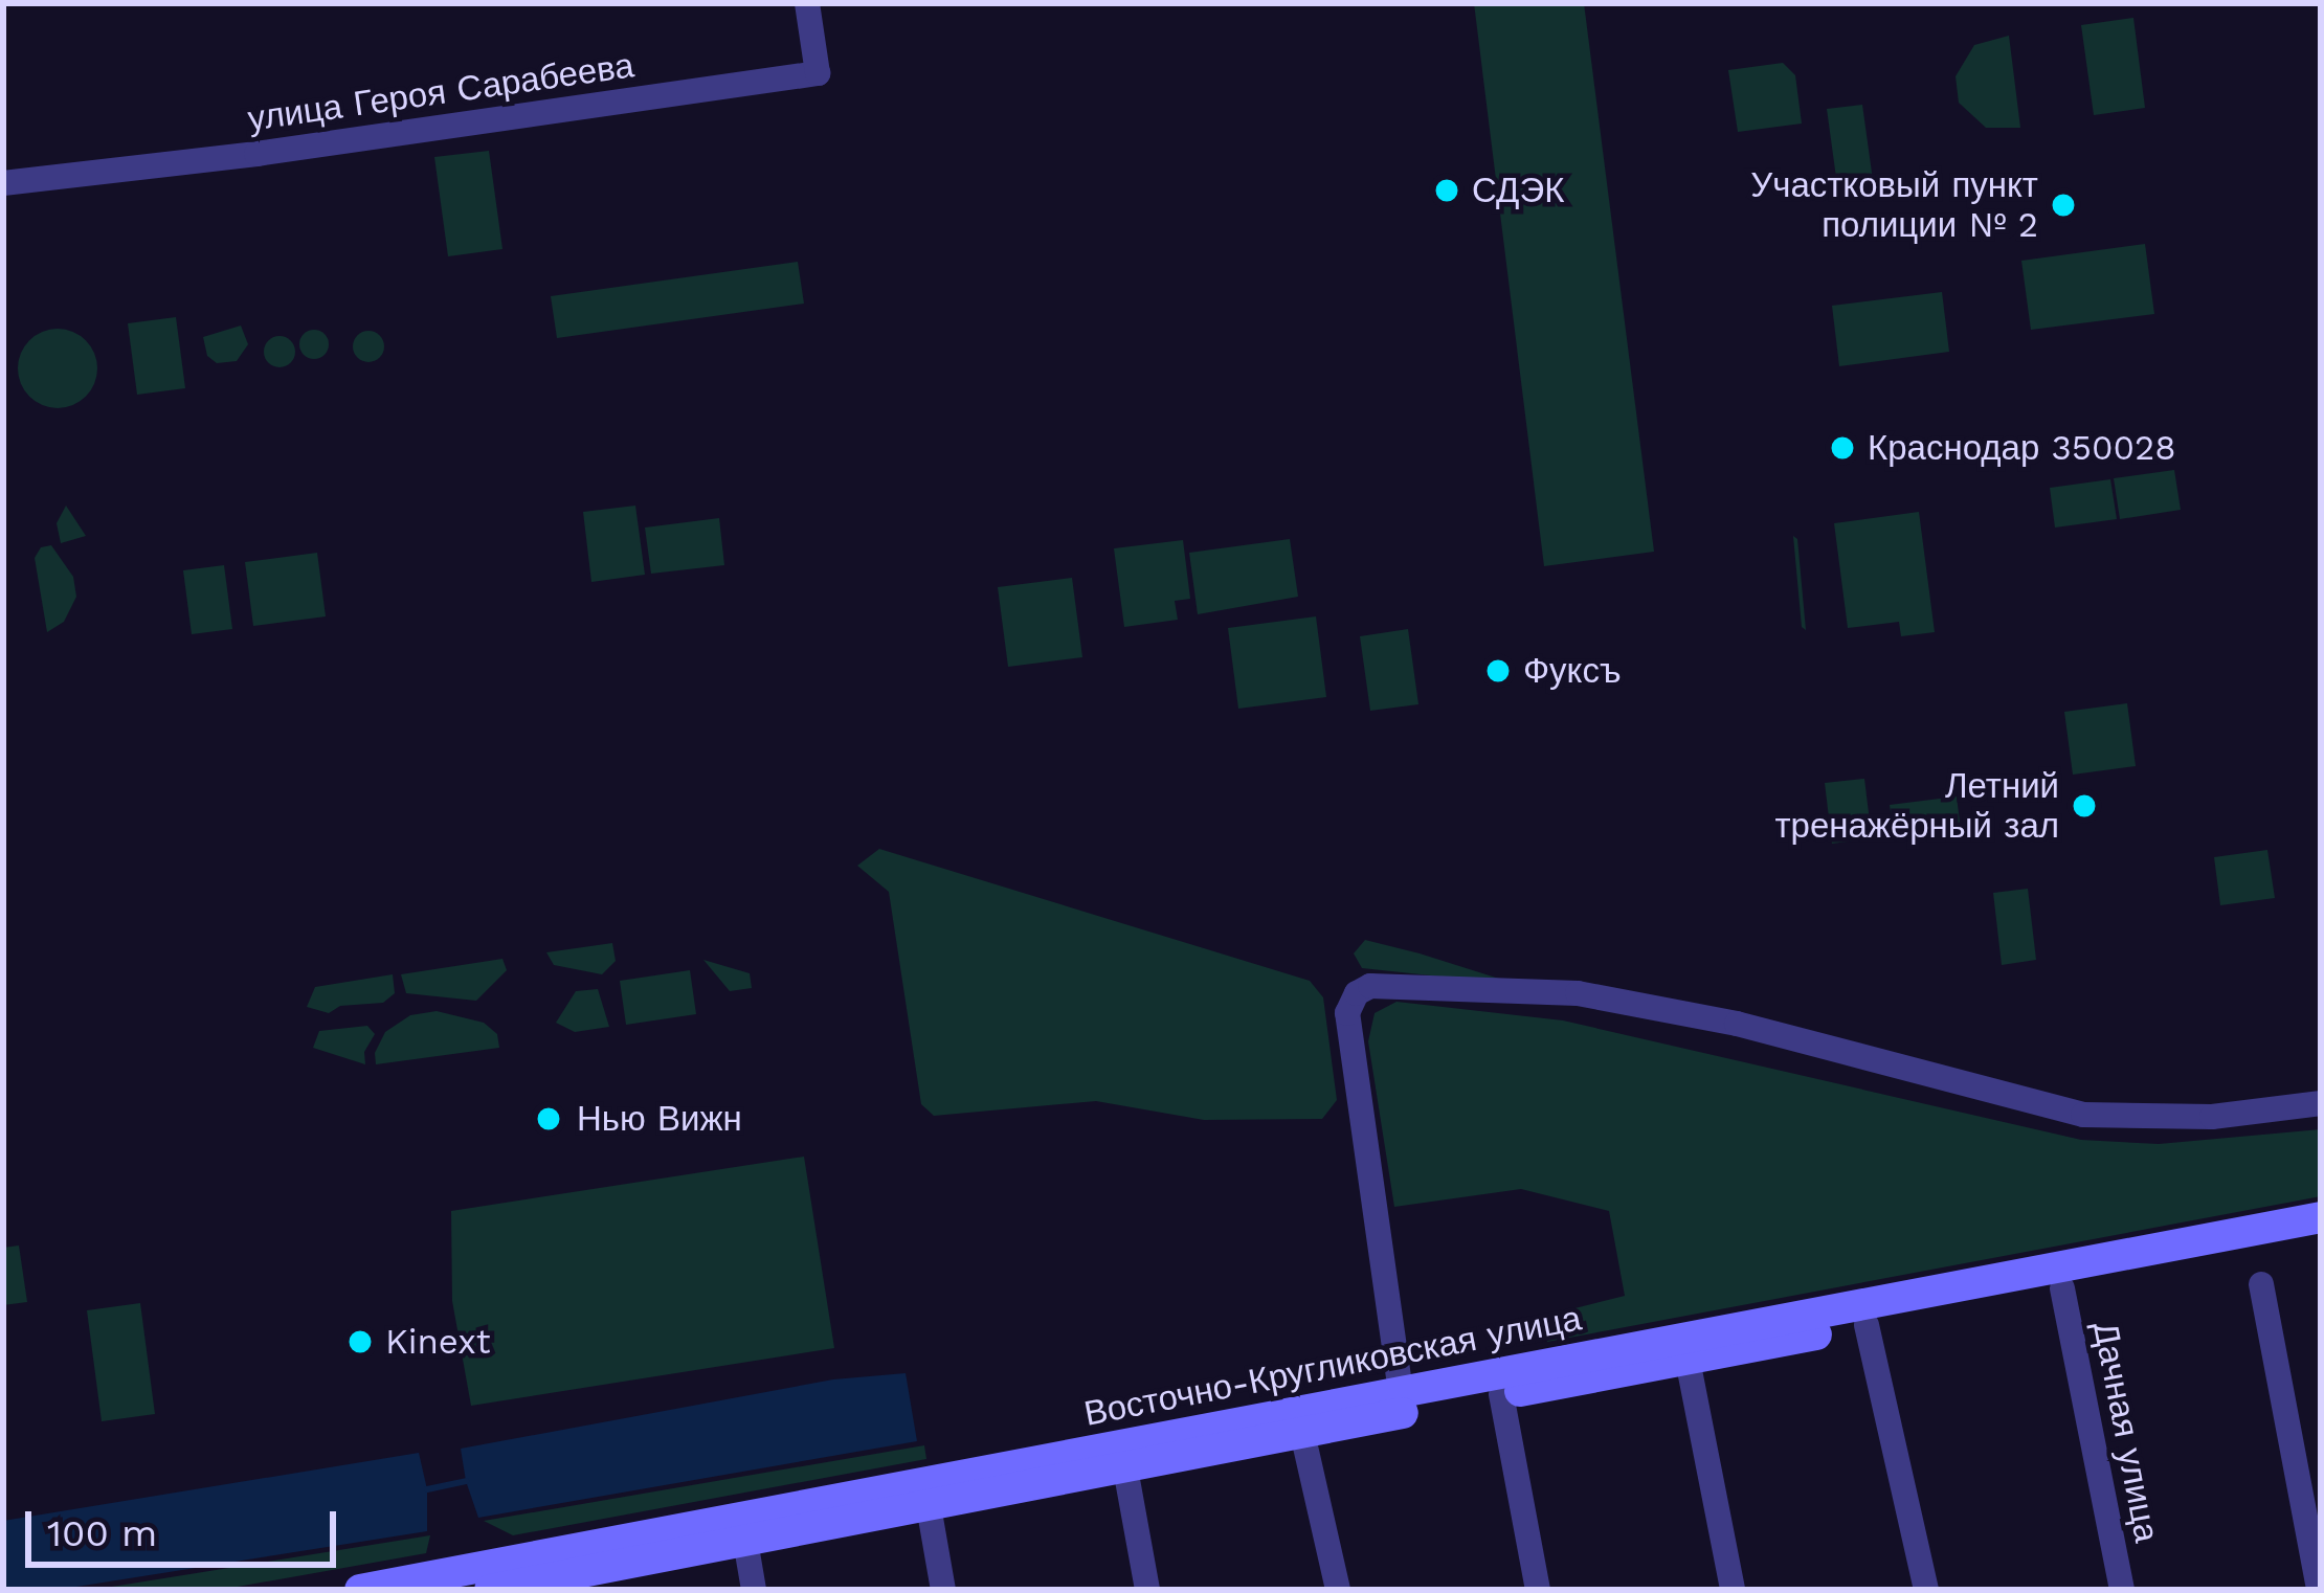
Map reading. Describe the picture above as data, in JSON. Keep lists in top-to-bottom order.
{
  "streets": {
    "main road": ["Восточно-Кругликовская улица"],
    "street": ["улица Героя Сарабеева", "Дачная улица"]
  },
  "crossings": [
    ["Восточно-Кругликовская улица", "Дачная улица"]
  ],
  "places": [
    "СДЭК",
    "Участковый пункт полиции № 2",
    "Краснодар 350028",
    "Фуксъ",
    "Летний тренажёрный зал",
    "Нью Вижн",
    "Kinext"
  ],
  "scale_bar": "100 m"
}
